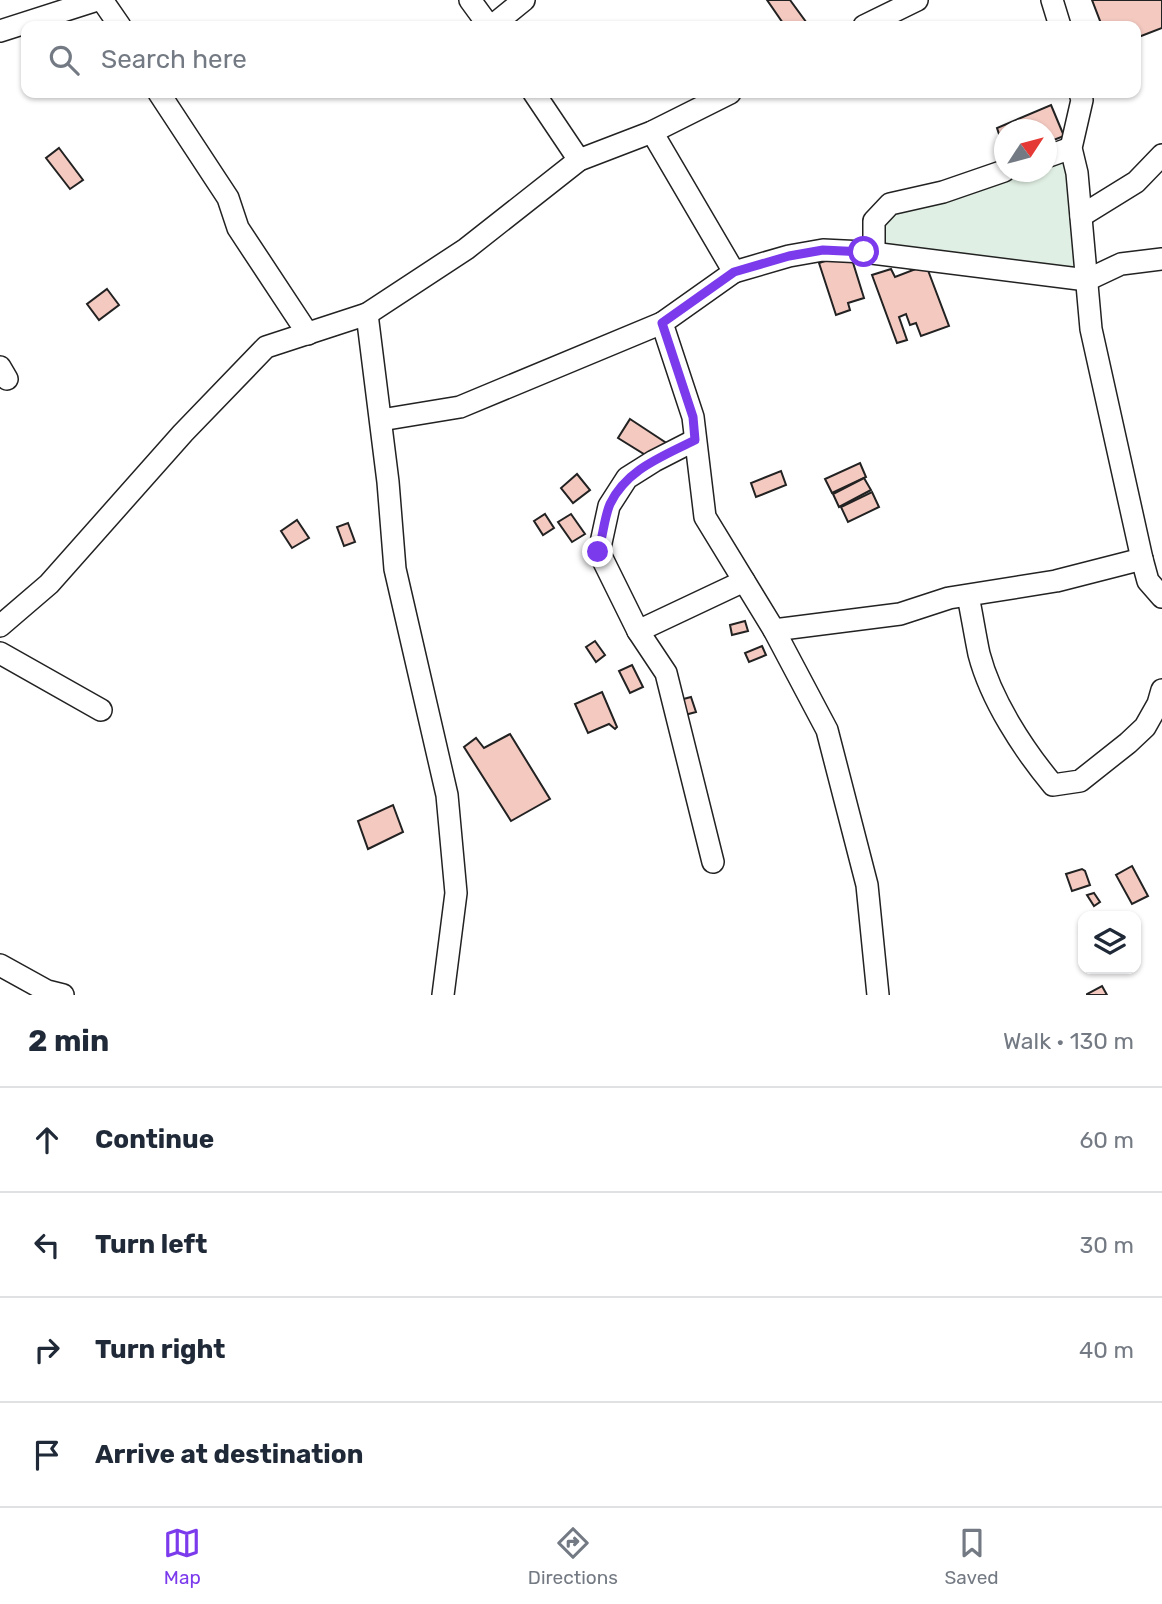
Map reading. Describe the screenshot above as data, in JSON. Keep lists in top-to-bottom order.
{
  "north": "top right",
  "page": {
    "search": "Search here",
    "heading": ["2 min", "Walk · 130 m"],
    "list": [
      ["Continue", "60 m"],
      ["Turn left", "30 m"],
      ["Turn right", "40 m"],
      "Arrive at destination"
    ],
    "nav": ["Map", "Directions", "Saved"]
  }
}
